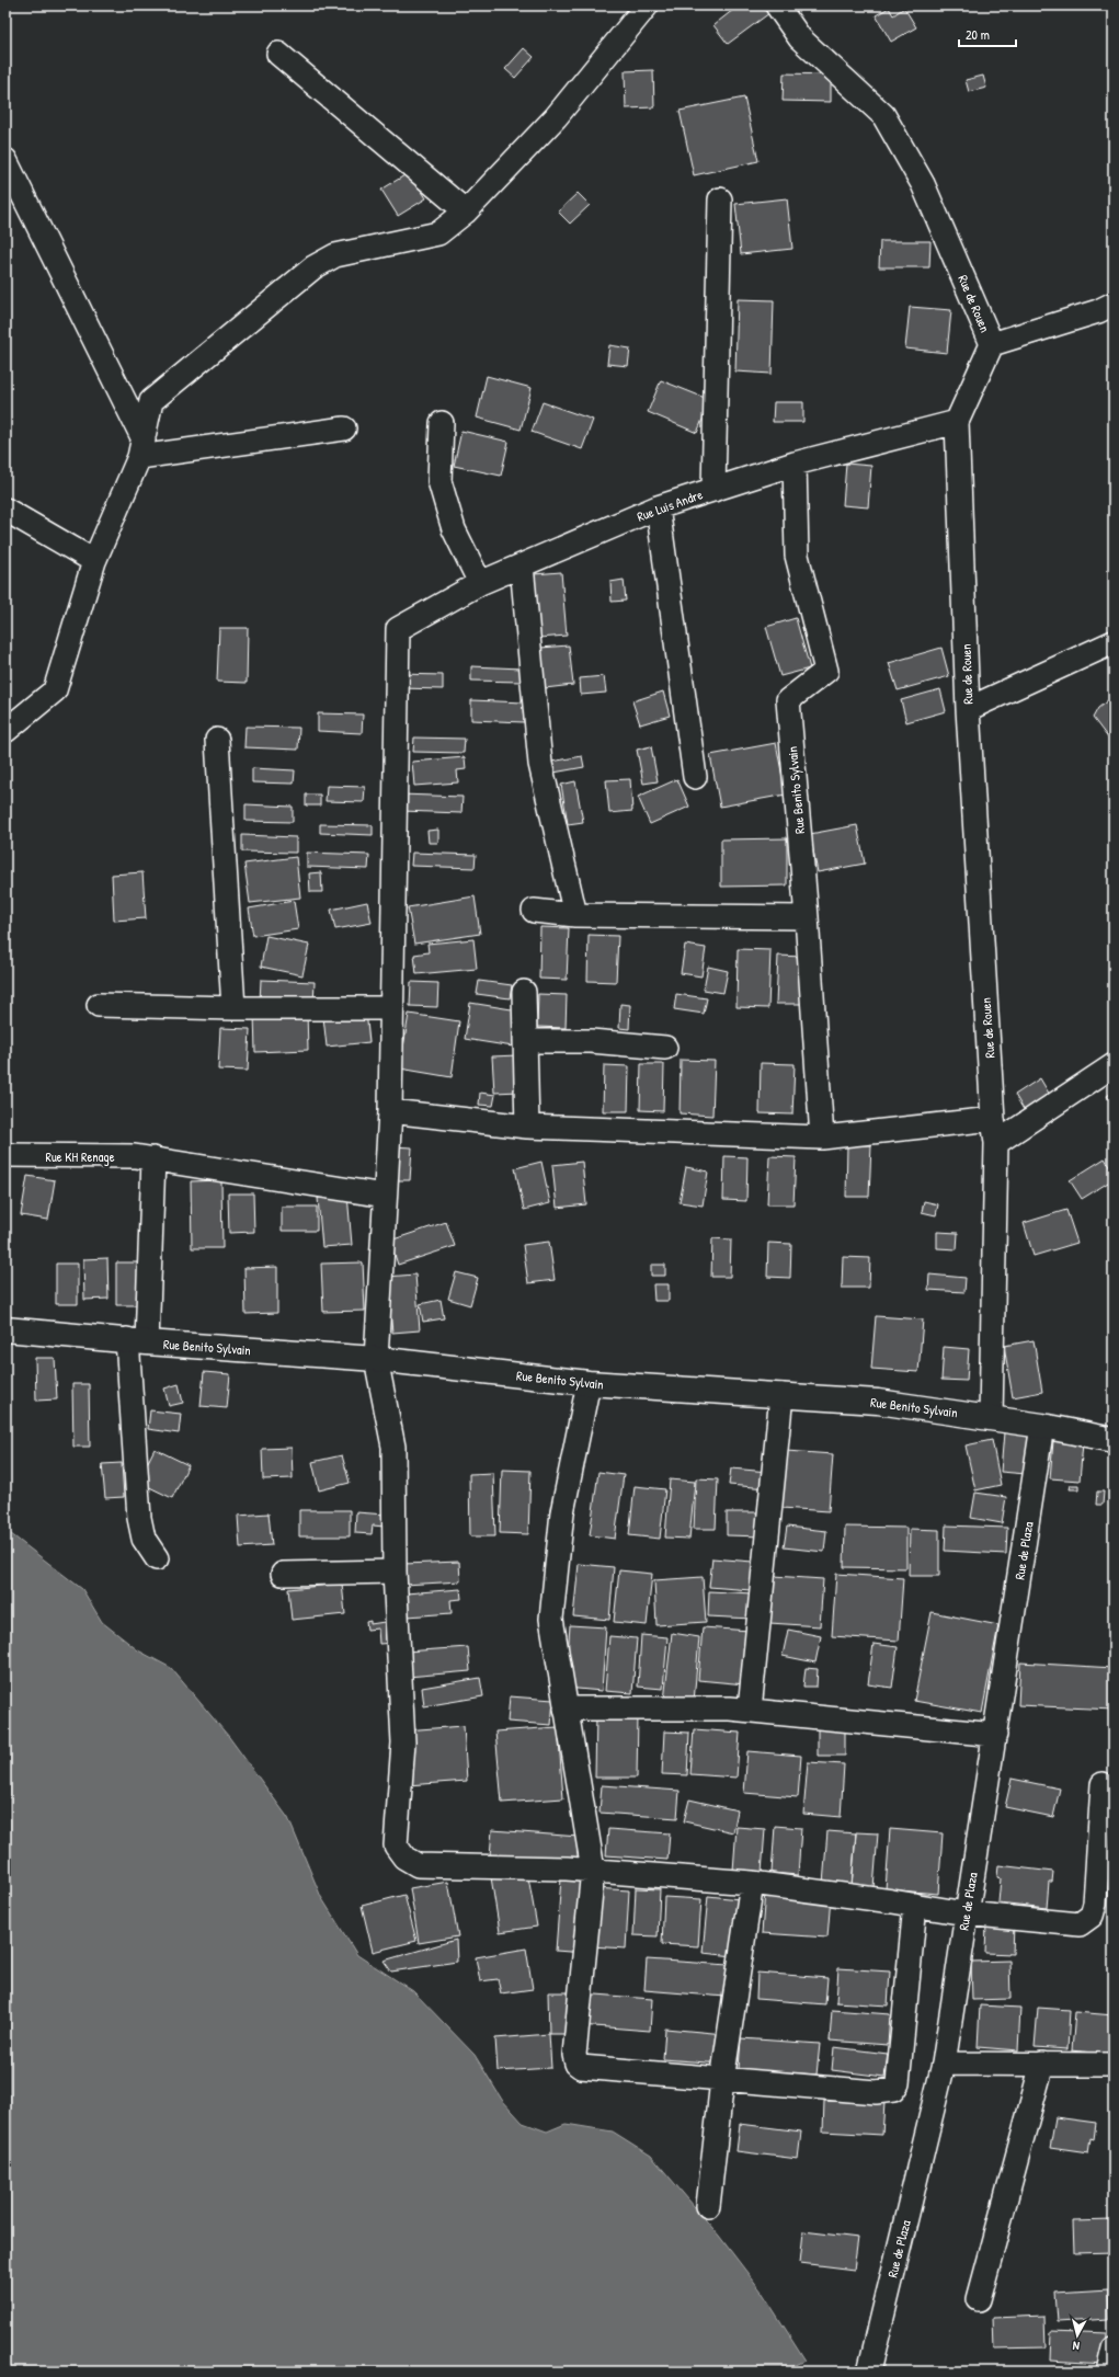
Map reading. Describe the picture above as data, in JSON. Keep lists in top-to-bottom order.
{
  "streets": {
    "main road": ["Rue Benito Sylvain"],
    "street": [
      "Rue de Rouen",
      "Rue Luis Andre",
      "Rue KH Renage",
      "Rue de Plaza"
    ]
  },
  "crossings": [
    ["Rue de Rouen", "Rue Luis Andre"],
    ["Rue de Rouen", "Rue Benito Sylvain"],
    ["Rue Luis Andre", "Rue Benito Sylvain"],
    ["Rue Benito Sylvain", "Rue de Plaza"]
  ],
  "scale_bar": "20 m",
  "north": "bottom"
}
